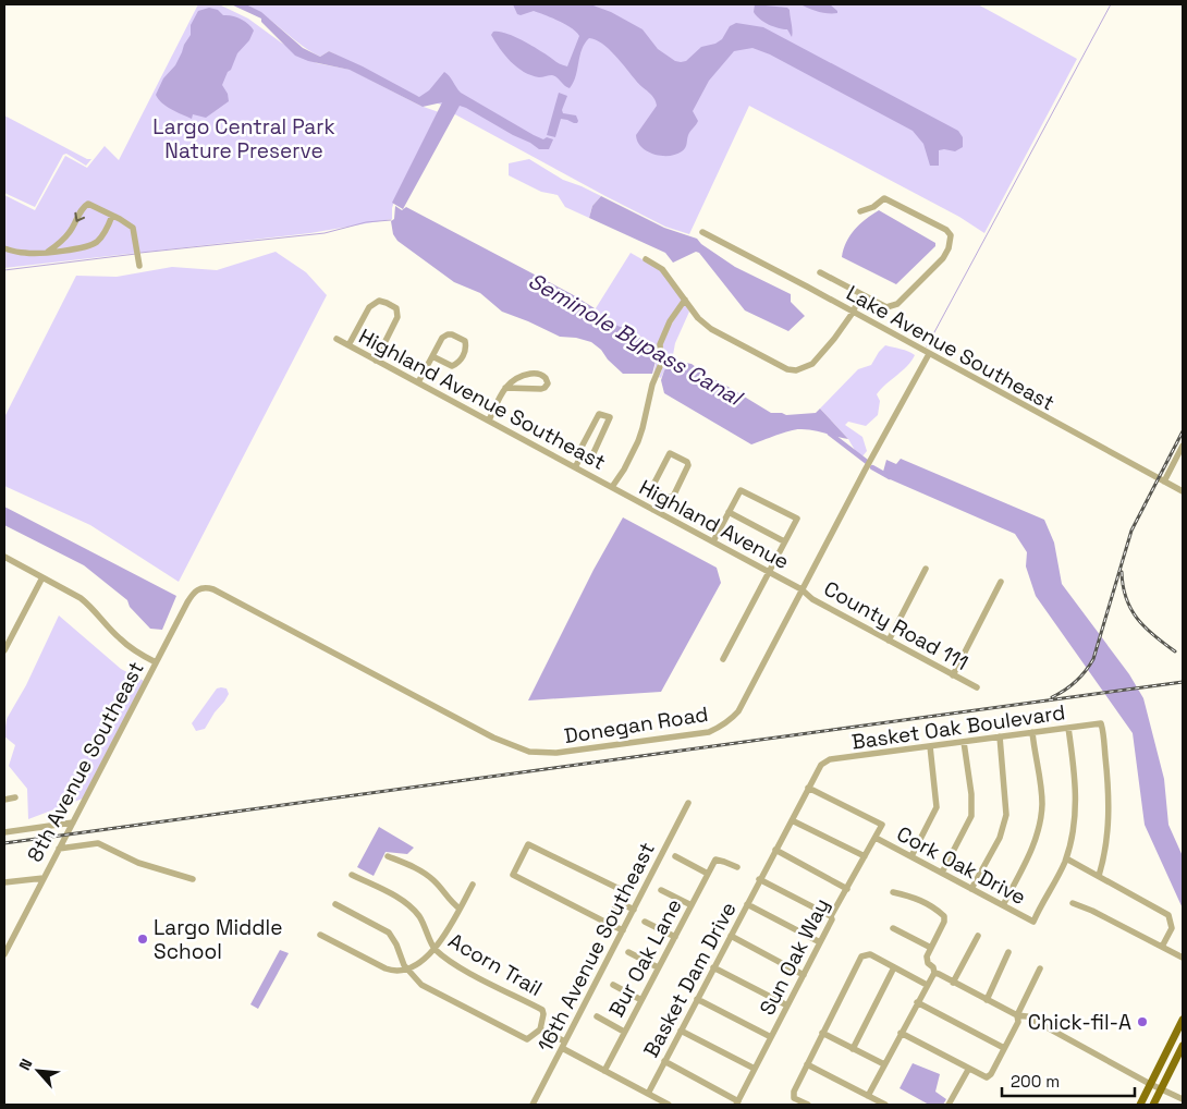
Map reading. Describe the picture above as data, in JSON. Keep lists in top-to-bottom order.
{
  "streets": {
    "street": [
      "Lake Avenue Southeast",
      "Highland Avenue Southeast",
      "Highland Avenue",
      "County Road 111",
      "Donegan Road",
      "Basket Oak Boulevard",
      "8th Avenue Southeast",
      "Cork Oak Drive",
      "16th Avenue Southeast",
      "Sun Oak Way",
      "Bur Oak Lane",
      "Acorn Trail",
      "Basket Dam Drive"
    ]
  },
  "crossings": [
    ["Lake Avenue Southeast", "Donegan Road"],
    ["Highland Avenue Southeast", "Highland Avenue"],
    ["Highland Avenue", "County Road 111"],
    ["Highland Avenue", "Donegan Road"],
    ["County Road 111", "Donegan Road"],
    ["Donegan Road", "8th Avenue Southeast"],
    ["Basket Oak Boulevard", "Basket Dam Drive"],
    ["Cork Oak Drive", "Sun Oak Way"],
    ["16th Avenue Southeast", "Acorn Trail"],
    ["Sun Oak Way", "Basket Dam Drive"]
  ],
  "water": ["Seminole Bypass Canal"],
  "parks": ["Largo Central Park Nature Preserve"],
  "places": ["Largo Middle School", "Chick-fil-A"],
  "scale_bar": "200 m",
  "north": "top left"
}
